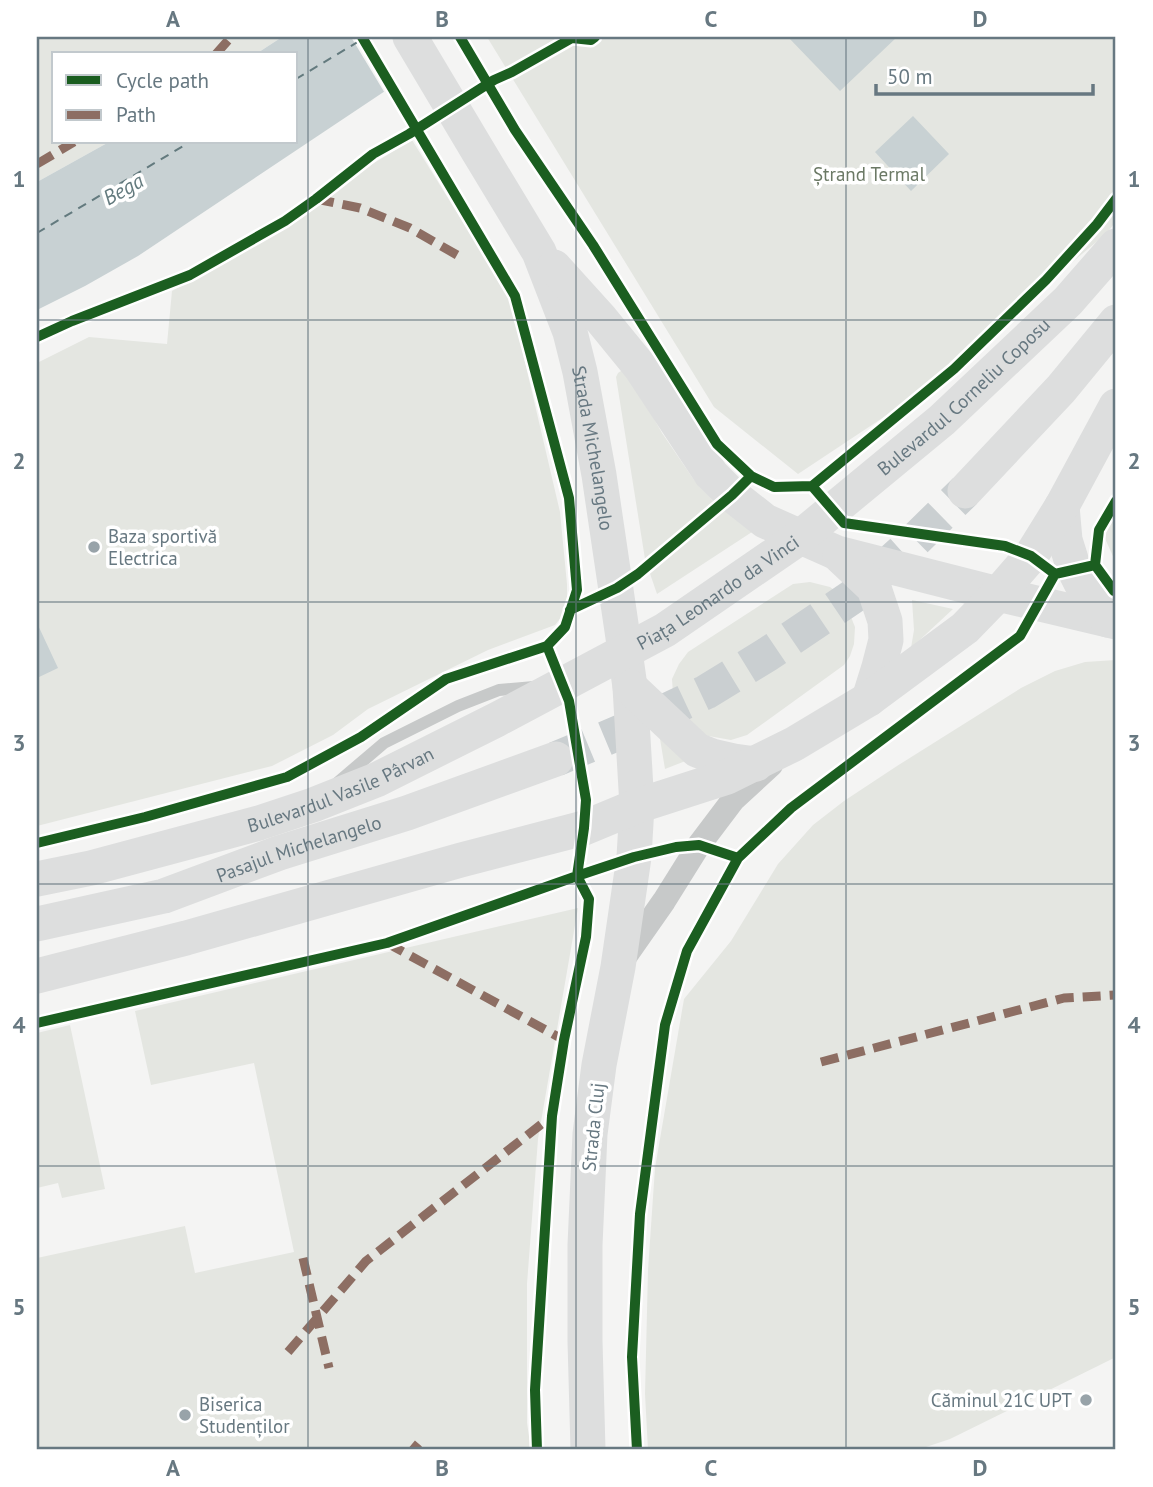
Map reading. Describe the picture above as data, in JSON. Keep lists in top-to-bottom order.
{
  "streets": {
    "main road": [
      "Bulevardul Corneliu Coposu",
      "Strada Michelangelo",
      "Piața Leonardo da Vinci",
      "Bulevardul Vasile Pârvan",
      "Pasajul Michelangelo",
      "Strada Cluj"
    ]
  },
  "crossings": [
    ["Bulevardul Corneliu Coposu", "Strada Michelangelo"],
    ["Bulevardul Corneliu Coposu", "Piața Leonardo da Vinci"],
    ["Bulevardul Corneliu Coposu", "Bulevardul Vasile Pârvan"],
    ["Strada Michelangelo", "Piața Leonardo da Vinci"],
    ["Strada Michelangelo", "Bulevardul Vasile Pârvan"],
    ["Piața Leonardo da Vinci", "Bulevardul Vasile Pârvan"],
    ["Piața Leonardo da Vinci", "Strada Cluj"]
  ],
  "water": ["Bega"],
  "parks": ["Ștrand Termal"],
  "places": ["Baza sportivă Electrica", "Căminul 21C UPT", "Biserica Studenților"],
  "legend": ["Cycle path", "Path"],
  "scale_bar": "50 m",
  "grid": {
    "columns": [
      "A",
      "B",
      "C",
      "D"
    ],
    "rows": [
      "1",
      "2",
      "3",
      "4",
      "5"
    ]
  }
}
